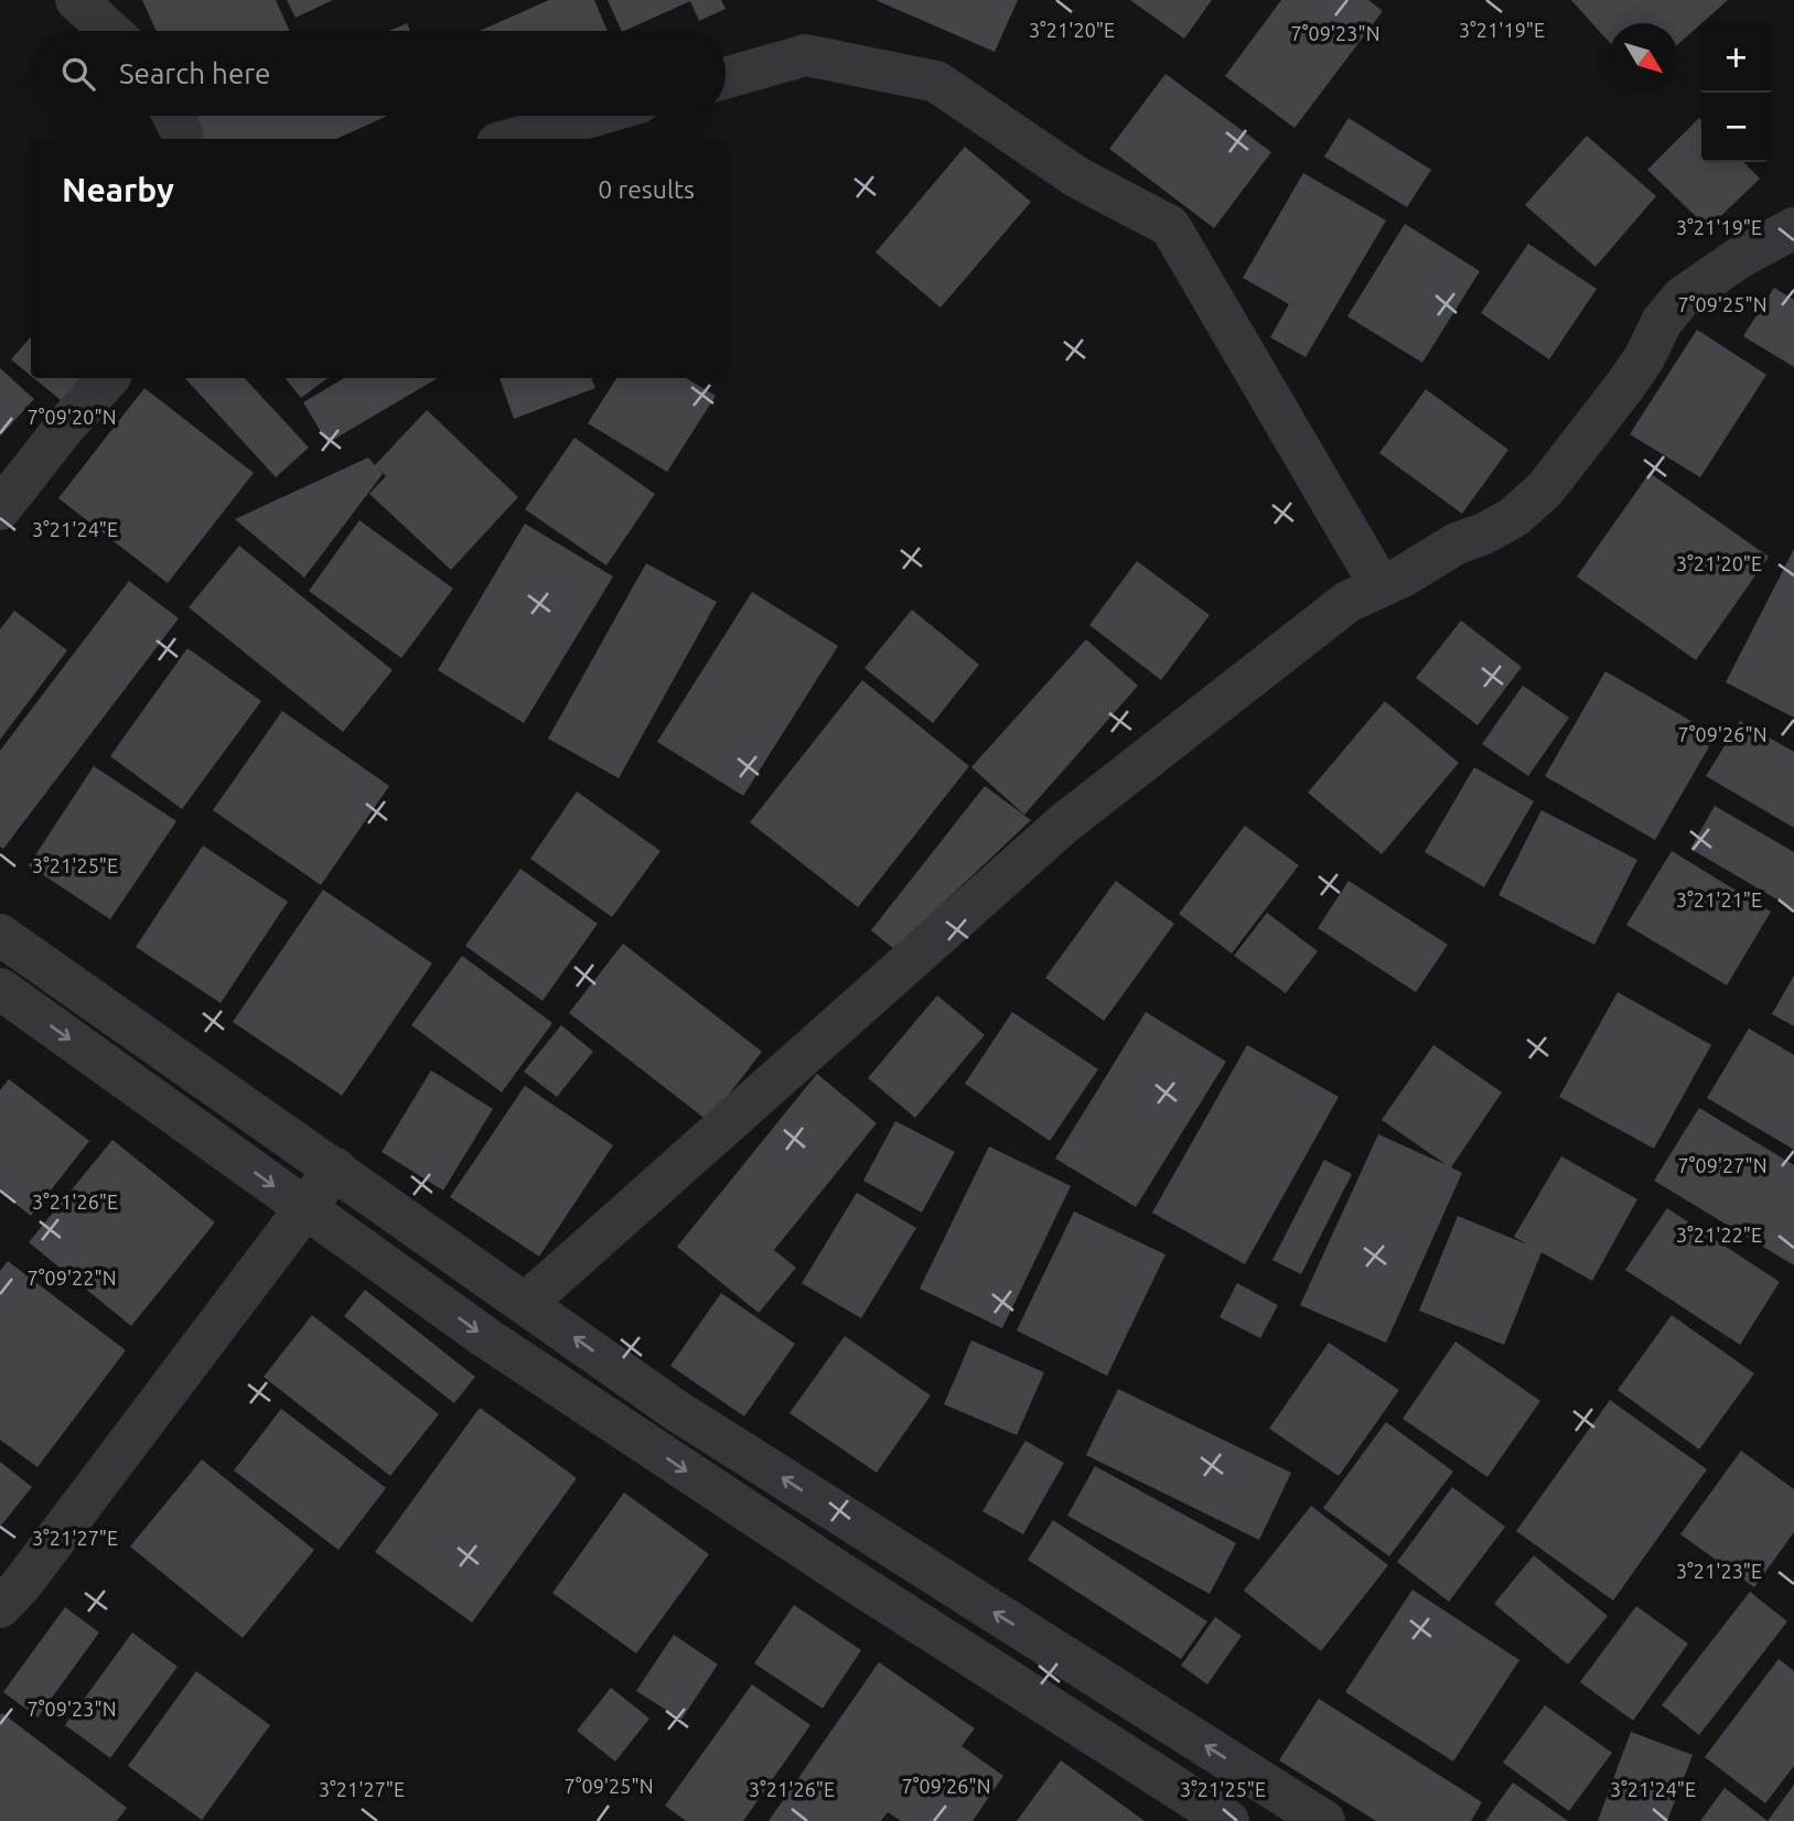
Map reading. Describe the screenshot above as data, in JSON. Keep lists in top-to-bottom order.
{
  "north": "bottom right",
  "page": {
    "map_buttons": ["+", "−"],
    "search": "Search here",
    "heading": ["Nearby", "0 results"]
  },
  "coordinates": [
    "3°21'20\"E",
    "3°21'19\"E",
    "7°09'23\"N",
    "7°09'25\"N",
    "7°09'20\"N",
    "3°21'24\"E",
    "7°09'26\"N",
    "3°21'25\"E",
    "3°21'21\"E",
    "7°09'27\"N",
    "3°21'26\"E",
    "3°21'22\"E",
    "7°09'22\"N",
    "3°21'27\"E",
    "3°21'23\"E"
  ]
}
